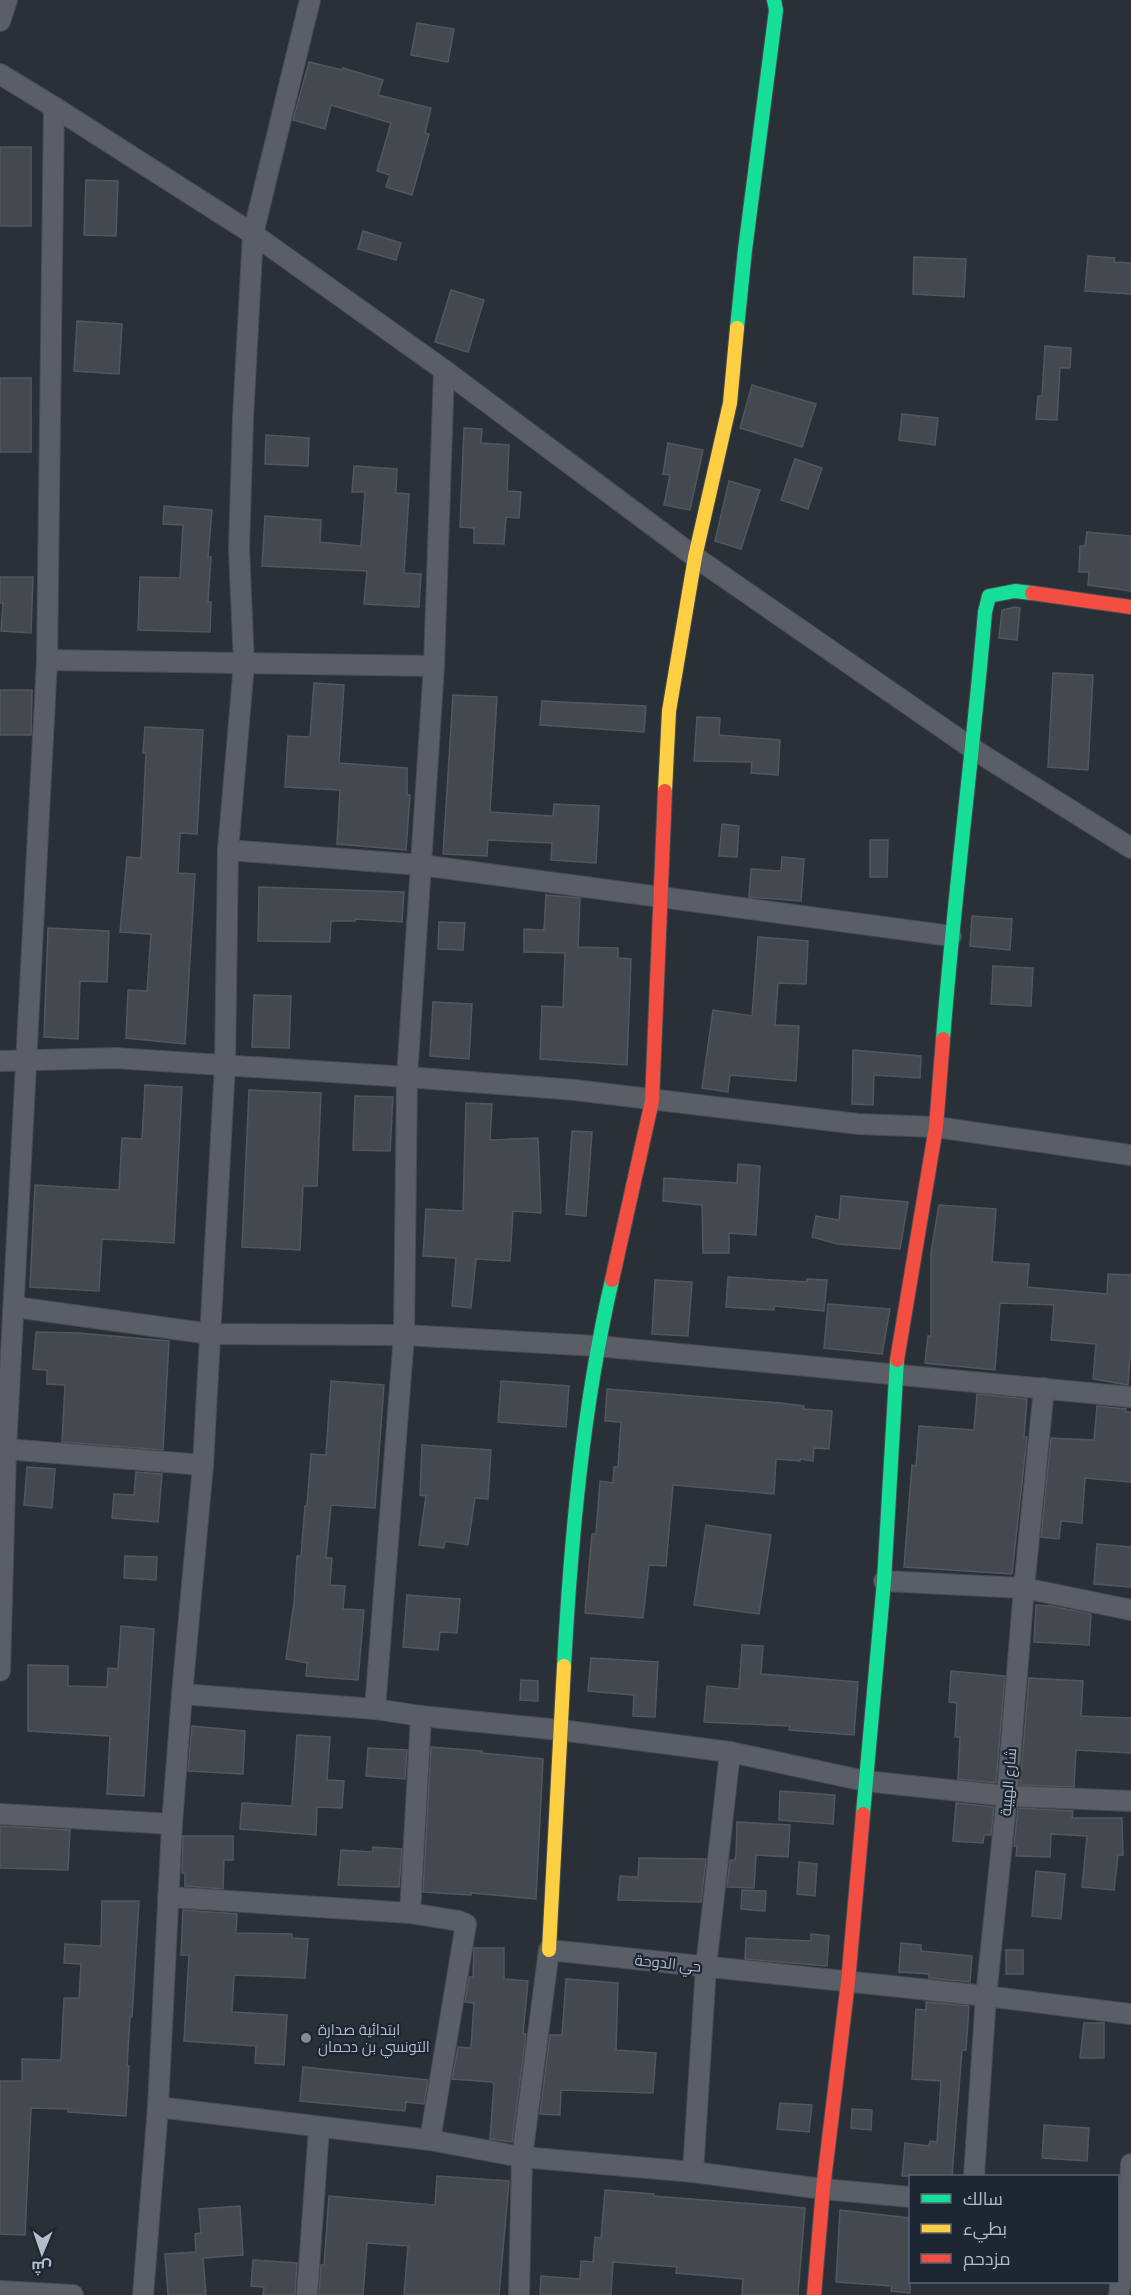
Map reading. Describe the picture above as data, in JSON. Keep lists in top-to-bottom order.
{
  "streets": {
    "street": ["شارع الهيبة", "حي الدوحة"]
  },
  "crossings": [
    ["شارع الهيبة", "حي الدوحة"]
  ],
  "places": ["ابتدائية صدارة التونسي بن دحمان"],
  "legend": ["سالك", "بطيء", "مزدحم"],
  "north": "bottom"
}
